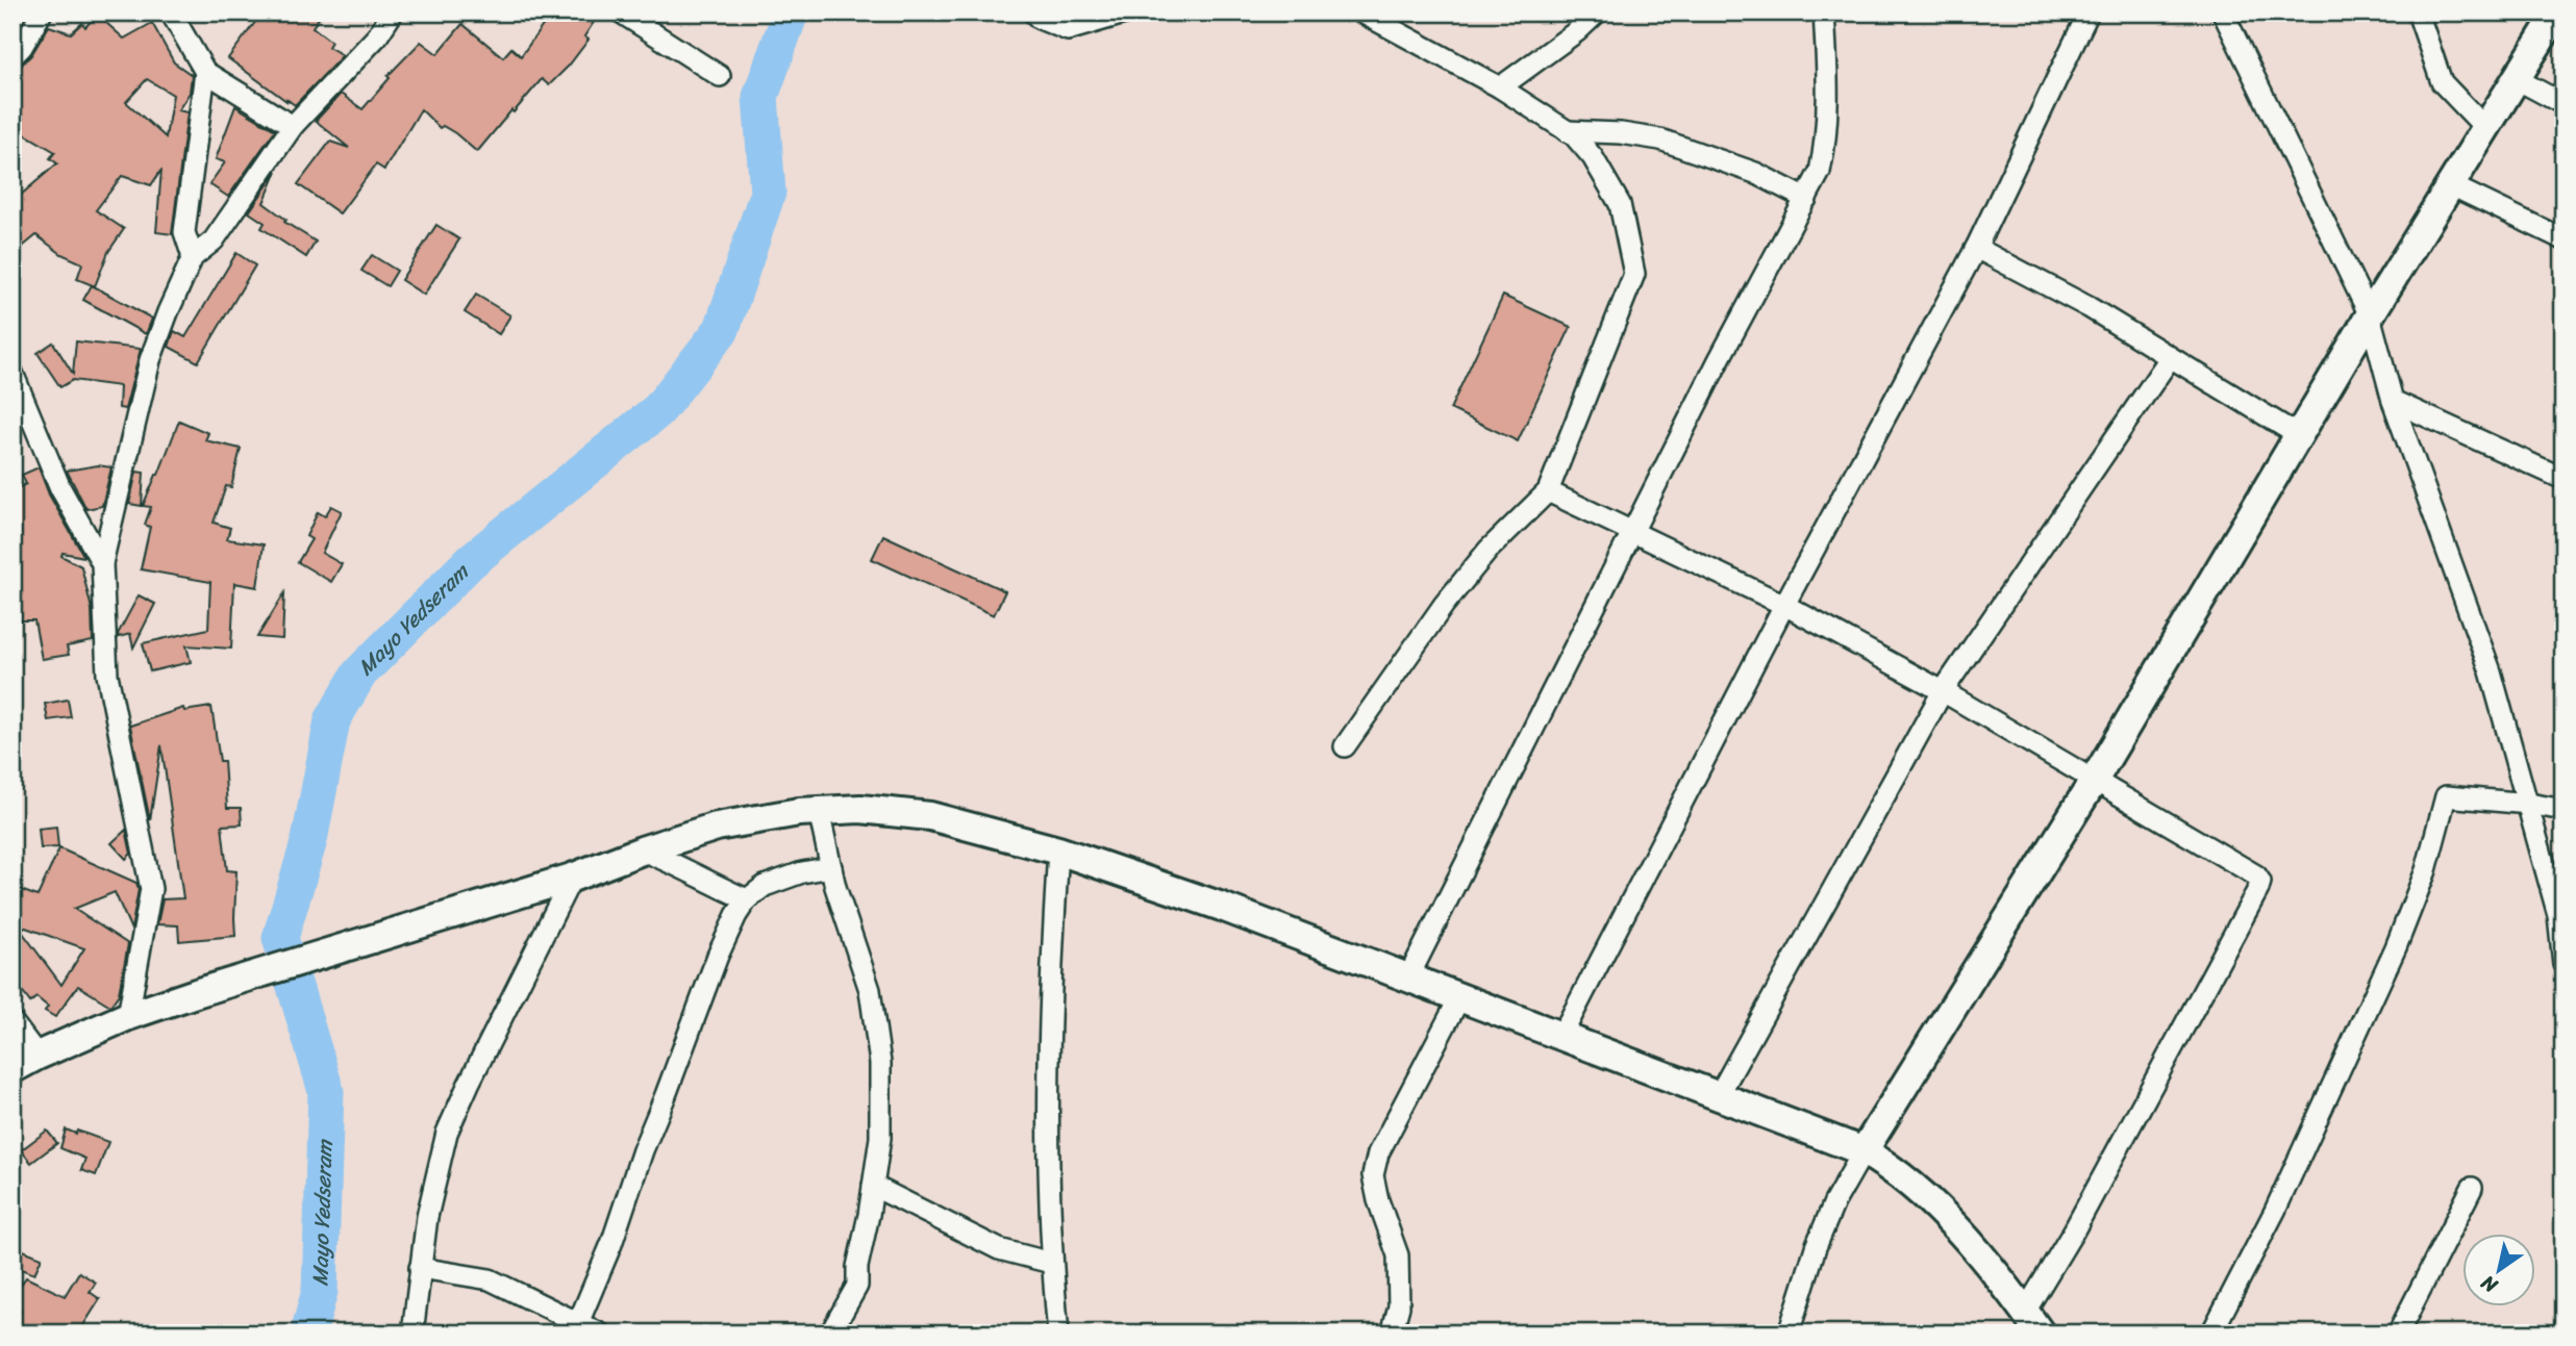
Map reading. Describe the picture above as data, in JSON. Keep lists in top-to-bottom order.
{
  "water": ["Mayo Yedseram"],
  "north": "bottom left"
}
